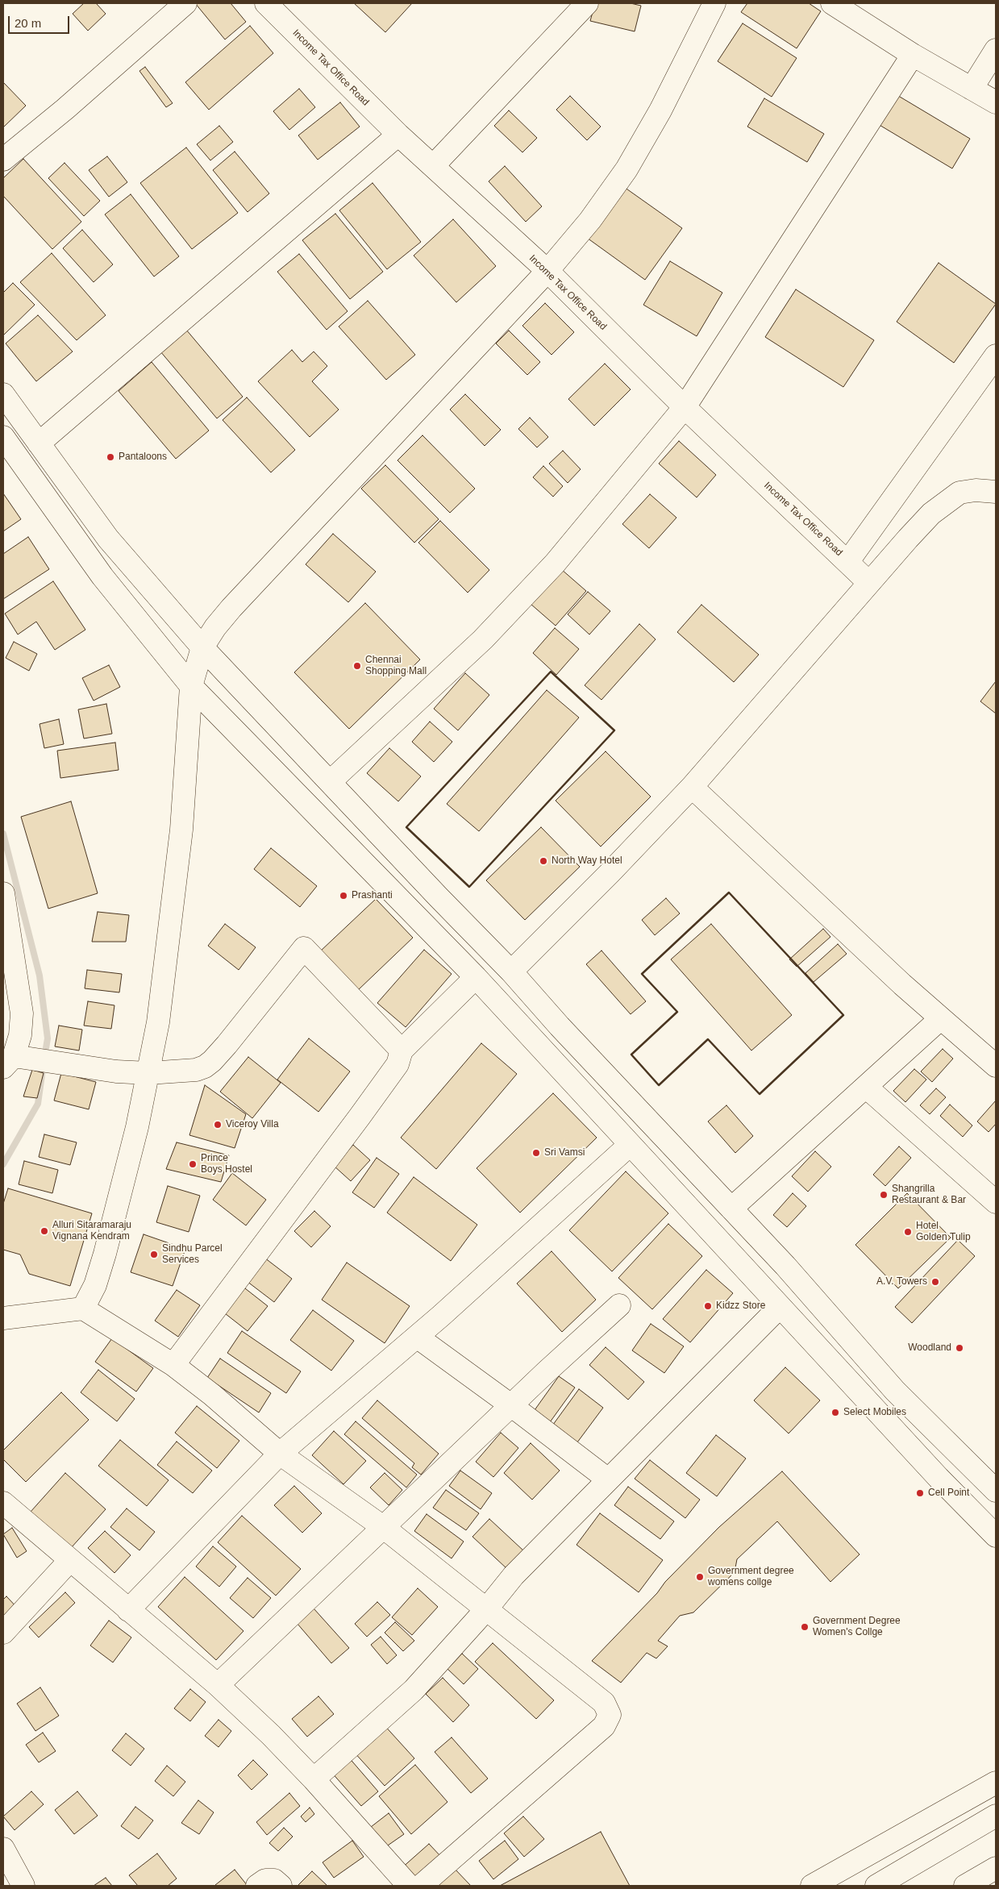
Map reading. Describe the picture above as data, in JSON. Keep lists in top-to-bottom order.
{
  "streets": {
    "street": ["Income Tax Office Road"]
  },
  "places": [
    "Pantaloons",
    "Chennai Shopping Mall",
    "North Way Hotel",
    "Prashanti",
    "Viceroy Villa",
    "Sri Vamsi",
    "Prince Boys Hostel",
    "Shangrilla Restaurant & Bar",
    "Alluri Sitaramaraju Vignana Kendram",
    "Hotel Golden Tulip",
    "Sindhu Parcel Services",
    "A.V. Towers",
    "Kidzz Store",
    "Woodland",
    "Select Mobiles",
    "Cell Point",
    "Government degree womens collge",
    "Government Degree Women's Collge"
  ],
  "scale_bar": "20 m"
}
